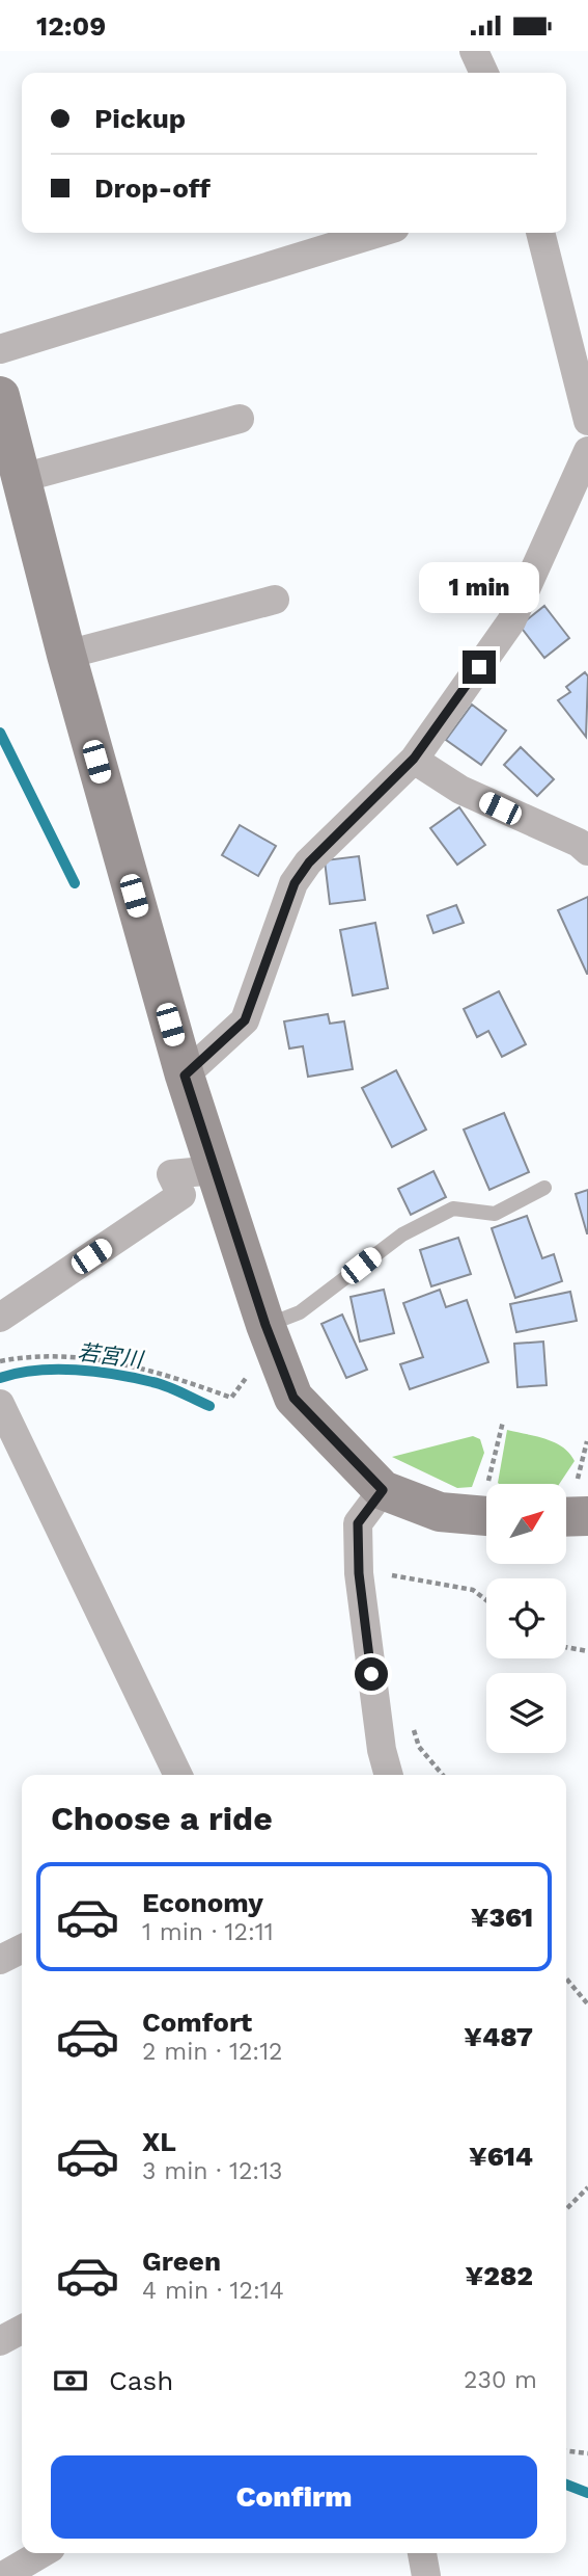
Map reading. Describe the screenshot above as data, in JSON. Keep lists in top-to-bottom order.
{
  "water": ["若宮川"],
  "north": "top right",
  "page": {
    "status": "12:09",
    "banner": ["Pickup", "Drop-off"],
    "bubble": "1 min",
    "heading": "Choose a ride",
    "list": [
      {
        "name": "Economy",
        "note": "1 min · 12:11",
        "value": "¥361"
      },
      {
        "name": "Comfort",
        "note": "2 min · 12:12",
        "value": "¥487"
      },
      {
        "name": "XL",
        "note": "3 min · 12:13",
        "value": "¥614"
      },
      {
        "name": "Green",
        "note": "4 min · 12:14",
        "value": "¥282"
      }
    ],
    "pay": ["Cash", "230 m"],
    "buttons": "Confirm"
  }
}
